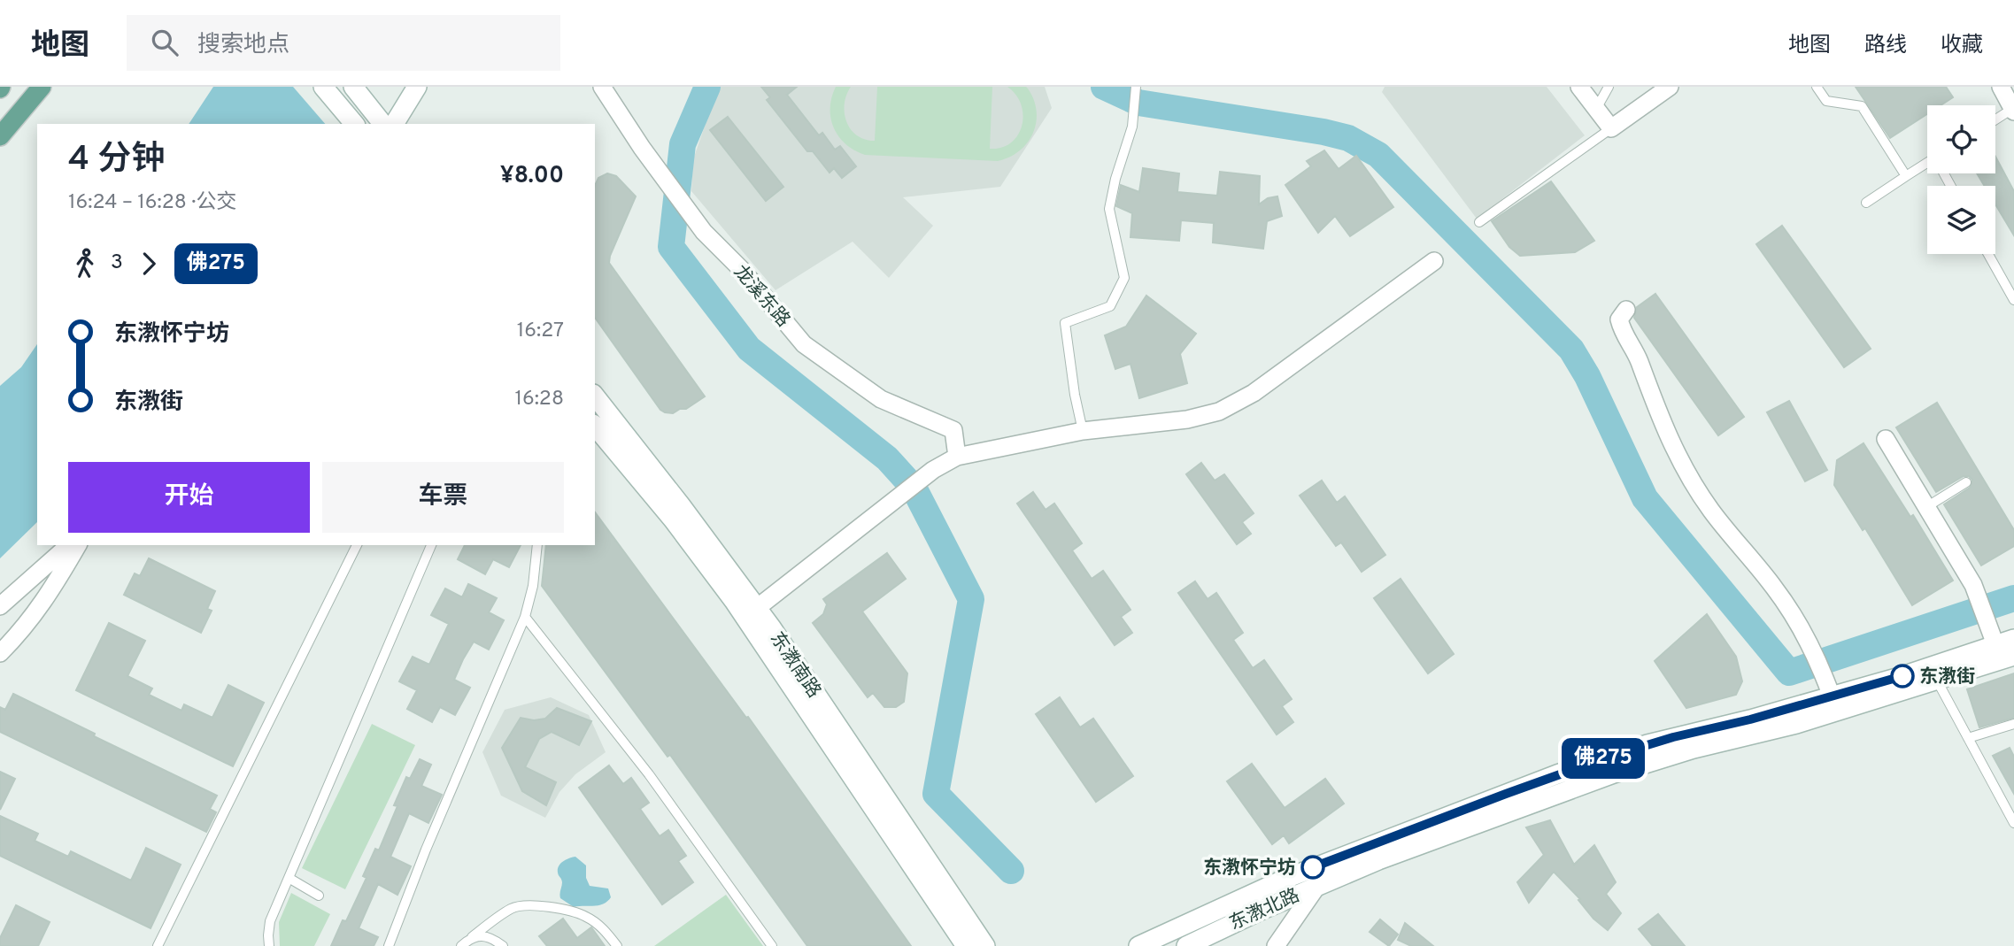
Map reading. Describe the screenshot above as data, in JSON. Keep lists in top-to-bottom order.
{
  "streets": {
    "main road": ["东漖南路", "东漖北路"],
    "street": ["龙溪东路"]
  },
  "places": ["东漖街", "东漖怀宁坊"],
  "lines": ["bus line 佛275"],
  "page": {
    "header": "地图",
    "search": "搜索地点",
    "nav": ["地图", "路线", "收藏"],
    "on_map": "佛275",
    "heading": ["4 分钟", "16:24 – 16:28 · 公交", "¥8.00"],
    "legs": ["3", "佛275"],
    "list": [
      {
        "name": "东漖怀宁坊",
        "value": "16:27"
      },
      {
        "name": "东漖街",
        "value": "16:28"
      }
    ],
    "buttons": ["开始", "车票"]
  }
}
